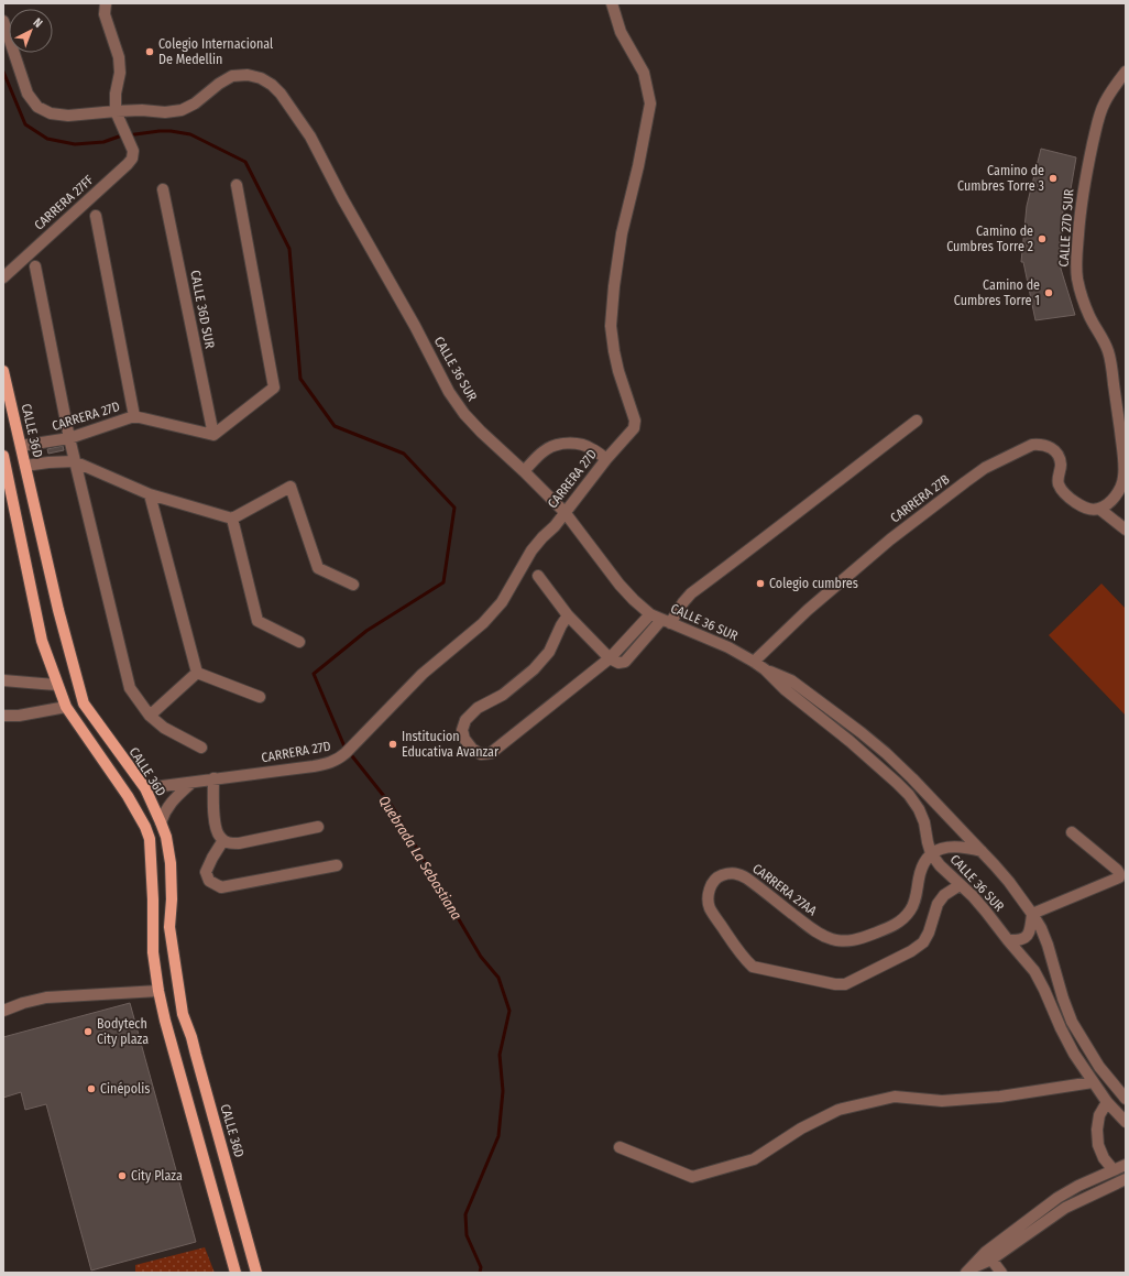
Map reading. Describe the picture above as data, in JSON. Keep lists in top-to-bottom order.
{
  "streets": {
    "main road": ["CALLE 36D"],
    "street": [
      "CARRERA 27FF",
      "CALLE 27D SUR",
      "CALLE 36D SUR",
      "CALLE 36 SUR",
      "CARRERA 27D",
      "CARRERA 27B",
      "CARRERA 27AA"
    ]
  },
  "crossings": [
    ["CARRERA 27FF", "CALLE 36 SUR"],
    ["CALLE 27D SUR", "CARRERA 27B"],
    ["CALLE 36D SUR", "CARRERA 27D"],
    ["CALLE 36 SUR", "CARRERA 27D"],
    ["CALLE 36 SUR", "CARRERA 27B"],
    ["CALLE 36 SUR", "CARRERA 27AA"],
    ["CARRERA 27D", "CALLE 36D"]
  ],
  "water": ["Quebrada La Sebastiana"],
  "places": [
    "Colegio Internacional De Medellin",
    "Camino de Cumbres Torre 3",
    "Camino de Cumbres Torre 2",
    "Camino de Cumbres Torre 1",
    "Colegio cumbres",
    "Institucion Educativa Avanzar",
    "Bodytech City plaza",
    "Cinépolis",
    "City Plaza"
  ],
  "north": "top right"
}
